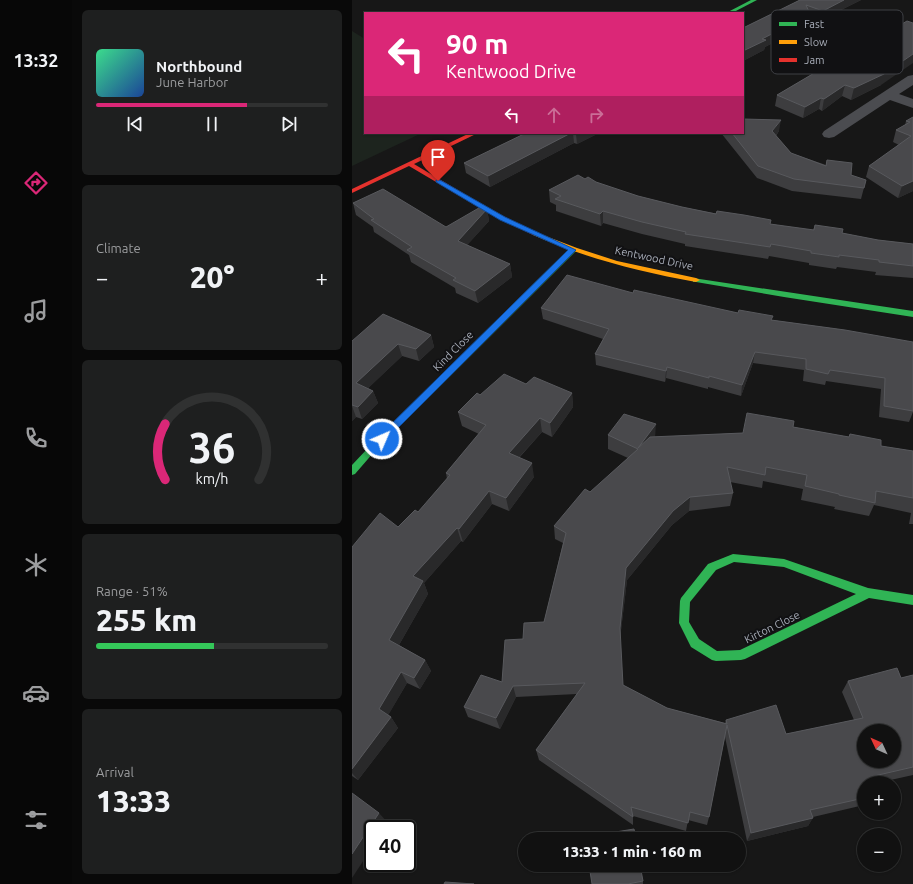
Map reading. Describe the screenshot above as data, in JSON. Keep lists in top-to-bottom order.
{
  "streets": {
    "street": ["Kentwood Drive", "Kind Close", "Kirton Close"]
  },
  "crossings": [
    ["Kentwood Drive", "Kind Close"]
  ],
  "legend": ["Fast", "Slow", "Jam"],
  "north": "top left",
  "page": {
    "tabs": "13:32",
    "turn": ["90 m", "Kentwood Drive"],
    "song": ["Northbound", "June Harbor"],
    "tile": [
      "Climate",
      ["Range · 51%", "255 km"],
      ["Arrival", "13:33"]
    ],
    "heat": ["−", "20°", "+"],
    "map_buttons": ["+", "−"],
    "limit": "40",
    "trip": "13:33 · 1 min · 160 m",
    "gauge": ["36", "km/h"]
  }
}
